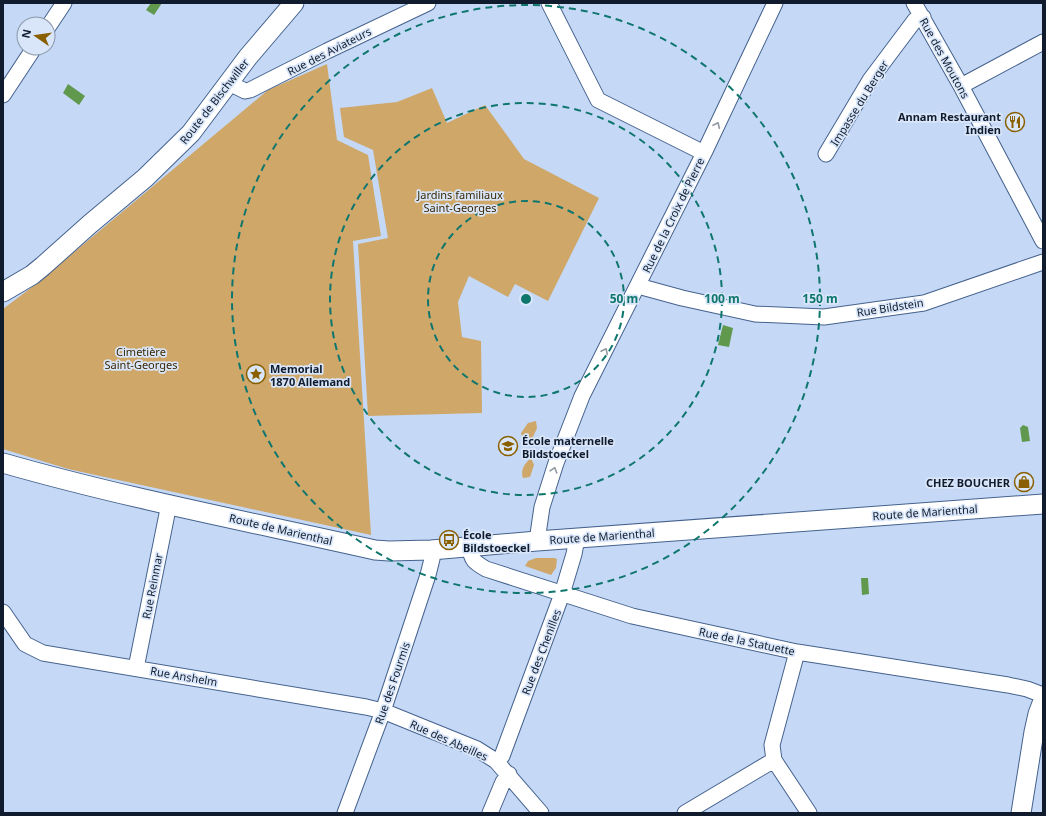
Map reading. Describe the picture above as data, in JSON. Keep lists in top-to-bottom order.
{
  "streets": {
    "street": [
      "Rue des Aviateurs",
      "Rue des Moutons",
      "Route de Bischwiller",
      "Impasse du Berger",
      "Rue de la Croix de Pierre",
      "Rue Bildstein",
      "Route de Marienthal",
      "Rue Reinmar",
      "Rue de la Statuette",
      "Rue des Chenilles",
      "Rue Anshelm",
      "Rue des Fourmis",
      "Rue des Abeilles"
    ]
  },
  "crossings": [
    ["Rue des Aviateurs", "Route de Bischwiller"],
    ["Rue des Moutons", "Impasse du Berger"],
    ["Rue de la Croix de Pierre", "Rue Bildstein"],
    ["Rue de la Croix de Pierre", "Route de Marienthal"],
    ["Route de Marienthal", "Rue Reinmar"],
    ["Route de Marienthal", "Rue de la Statuette"],
    ["Route de Marienthal", "Rue des Chenilles"],
    ["Route de Marienthal", "Rue des Fourmis"],
    ["Rue Reinmar", "Rue Anshelm"],
    ["Rue de la Statuette", "Rue des Chenilles"],
    ["Rue des Chenilles", "Rue des Abeilles"],
    ["Rue Anshelm", "Rue des Fourmis"],
    ["Rue Anshelm", "Rue des Abeilles"],
    ["Rue des Fourmis", "Rue des Abeilles"]
  ],
  "one_way": ["Rue de la Croix de Pierre"],
  "parks": ["Jardins familiaux Saint-Georges", "Cimetière Saint-Georges"],
  "places": {
    "restaurant": ["Annam Restaurant Indien"],
    "place": ["Memorial 1870 Allemand"],
    "school or university": ["École maternelle Bildstoeckel"],
    "shop": ["CHEZ BOUCHER"],
    "bus stop": ["École Bildstoeckel"]
  },
  "north": "left",
  "rings": ["50 m", "100 m", "150 m"]
}
